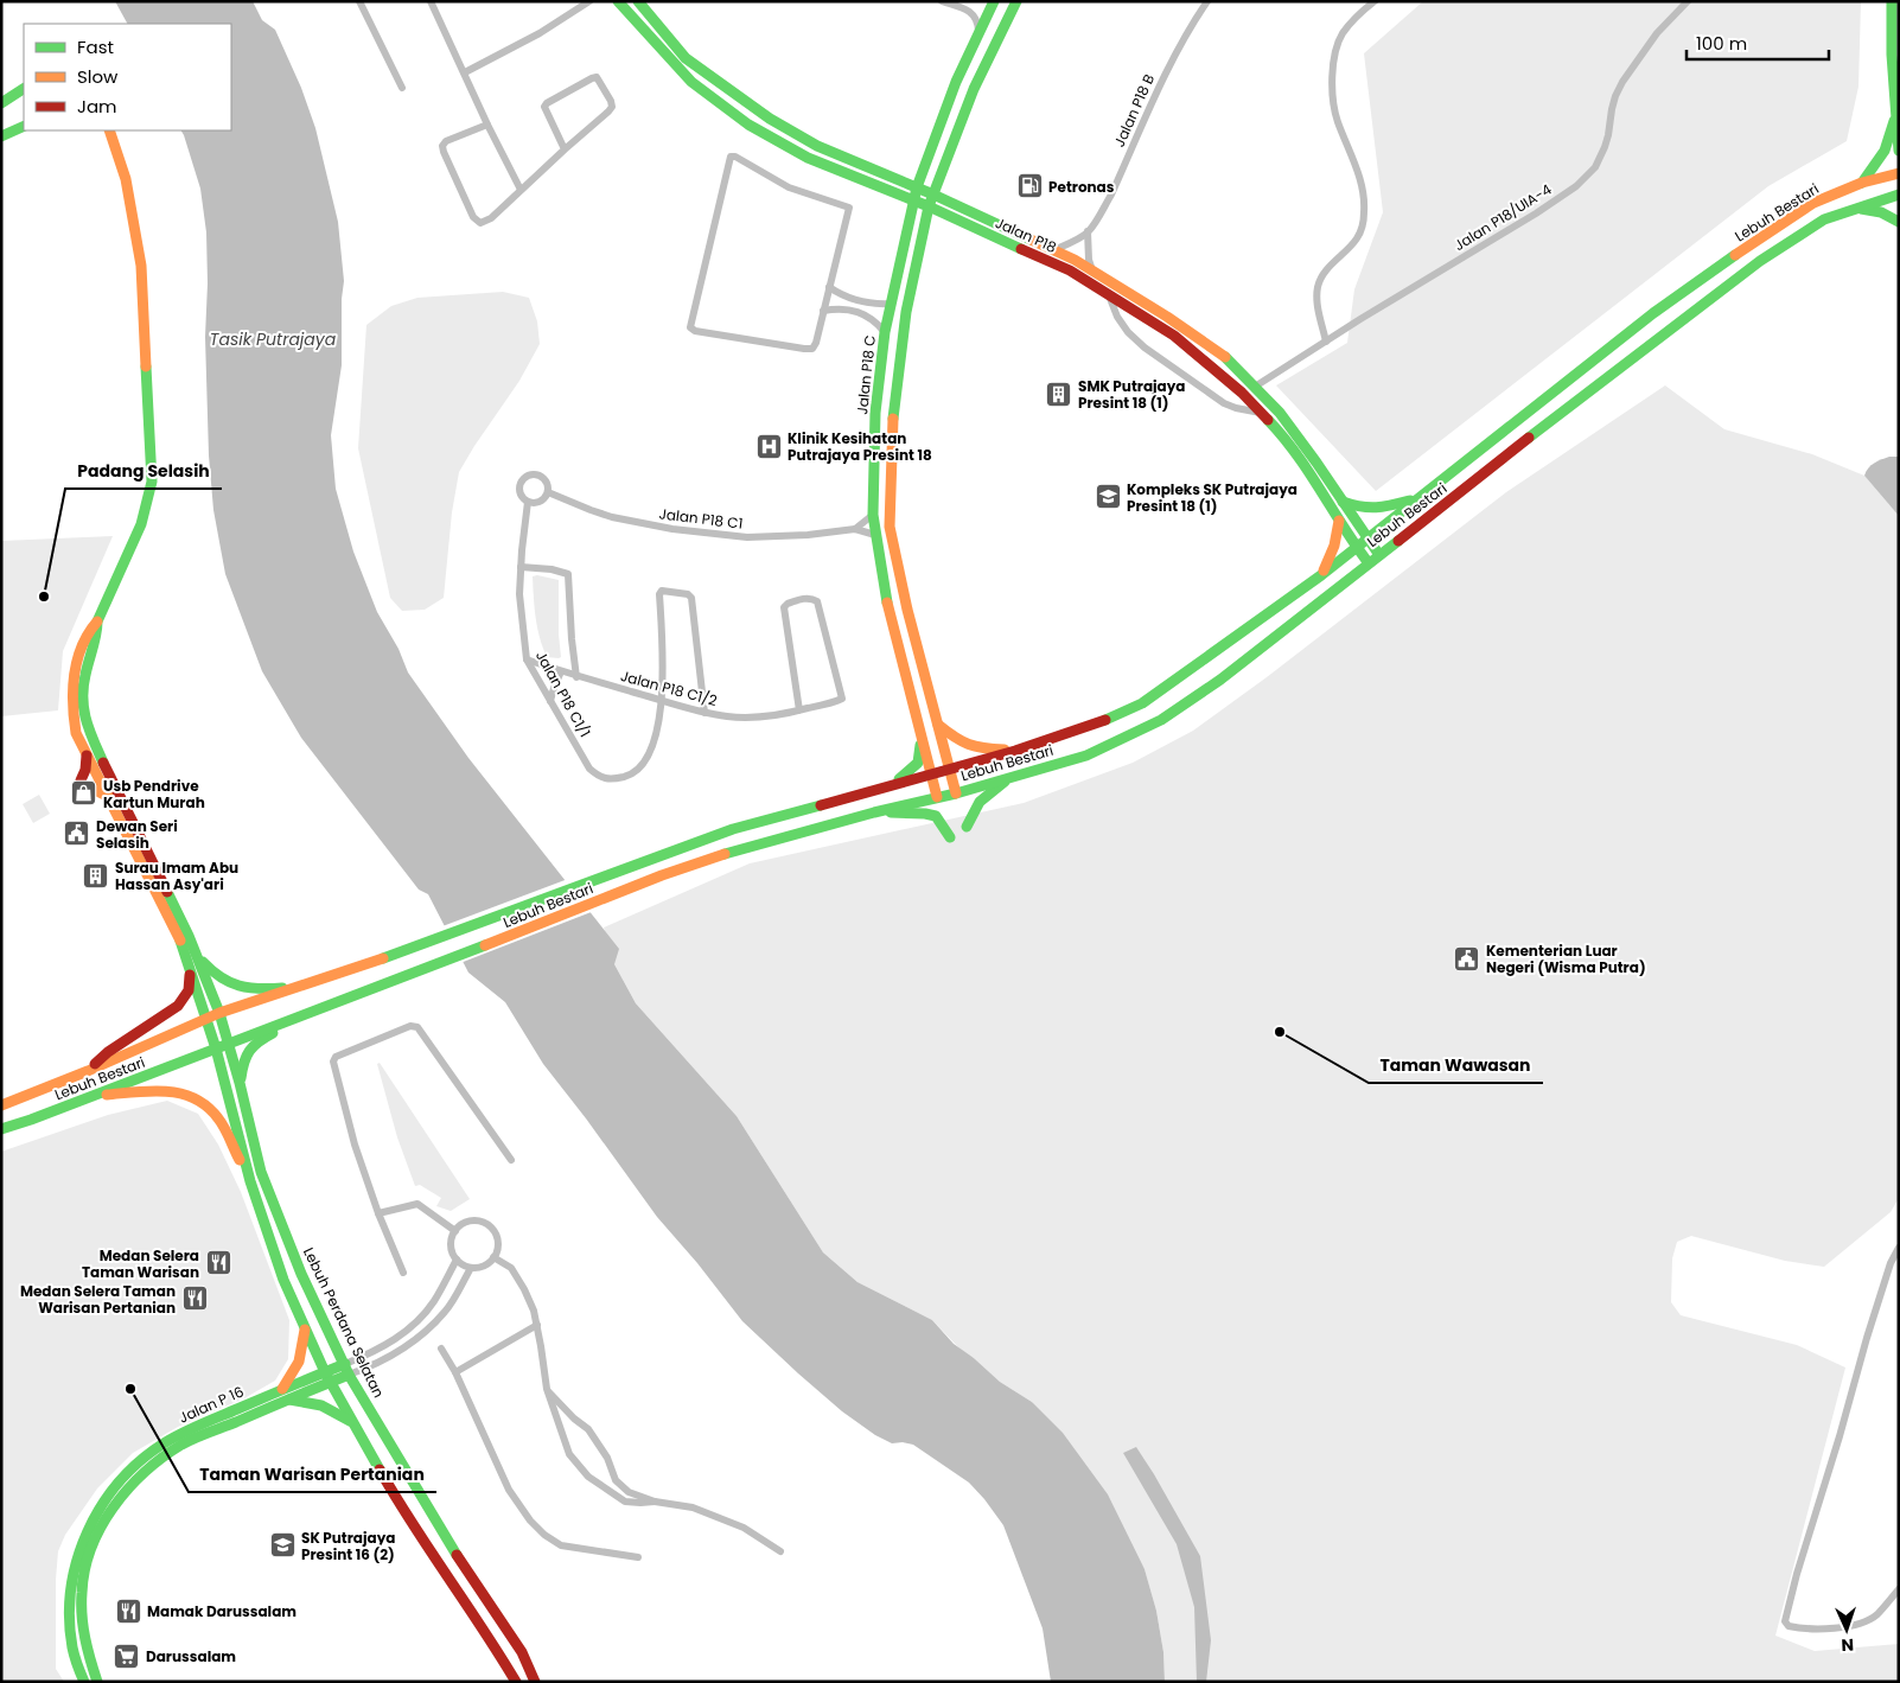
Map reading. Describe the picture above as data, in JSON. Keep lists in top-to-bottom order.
{
  "streets": {
    "main road": [
      "Lebuh Bestari",
      "Jalan P18",
      "Jalan P18 C",
      "Lebuh Perdana Selatan",
      "Jalan P 16"
    ],
    "street": [
      "Jalan P18 B",
      "Jalan P18/UIA-4",
      "Jalan P18 C1",
      "Jalan P18 C1/2",
      "Jalan P18 C1/1"
    ]
  },
  "crossings": [
    ["Jalan P18 B", "Jalan P18"],
    ["Lebuh Bestari", "Jalan P18"],
    ["Lebuh Bestari", "Jalan P18 C"],
    ["Lebuh Bestari", "Lebuh Perdana Selatan"],
    ["Jalan P18/UIA-4", "Jalan P18"],
    ["Jalan P18", "Jalan P18 C"],
    ["Jalan P18 C", "Jalan P18 C1"],
    ["Jalan P18 C1", "Jalan P18 C1/1"],
    ["Jalan P18 C1/2", "Jalan P18 C1/1"],
    ["Lebuh Perdana Selatan", "Jalan P 16"]
  ],
  "water": ["Tasik Putrajaya"],
  "places": {
    "fuel station": ["Petronas"],
    "building": ["SMK Putrajaya Presint 18 (1)", "Surau Imam Abu Hassan Asy'ari"],
    "hospital": ["Klinik Kesihatan Putrajaya Presint 18"],
    "school or university": ["Kompleks SK Putrajaya Presint 18 (1)", "SK Putrajaya Presint 16 (2)"],
    "other": ["Padang Selasih", "Taman Wawasan", "Taman Warisan Pertanian"],
    "shop": ["Usb Pendrive Kartun Murah"],
    "public building": ["Dewan Seri Selasih", "Kementerian Luar Negeri (Wisma Putra)"],
    "restaurant": ["Medan Selera Taman Warisan", "Medan Selera Taman Warisan Pertanian", "Mamak Darussalam"],
    "supermarket": ["Darussalam"]
  },
  "legend": ["Fast", "Slow", "Jam"],
  "scale_bar": "100 m",
  "north": "bottom"
}
